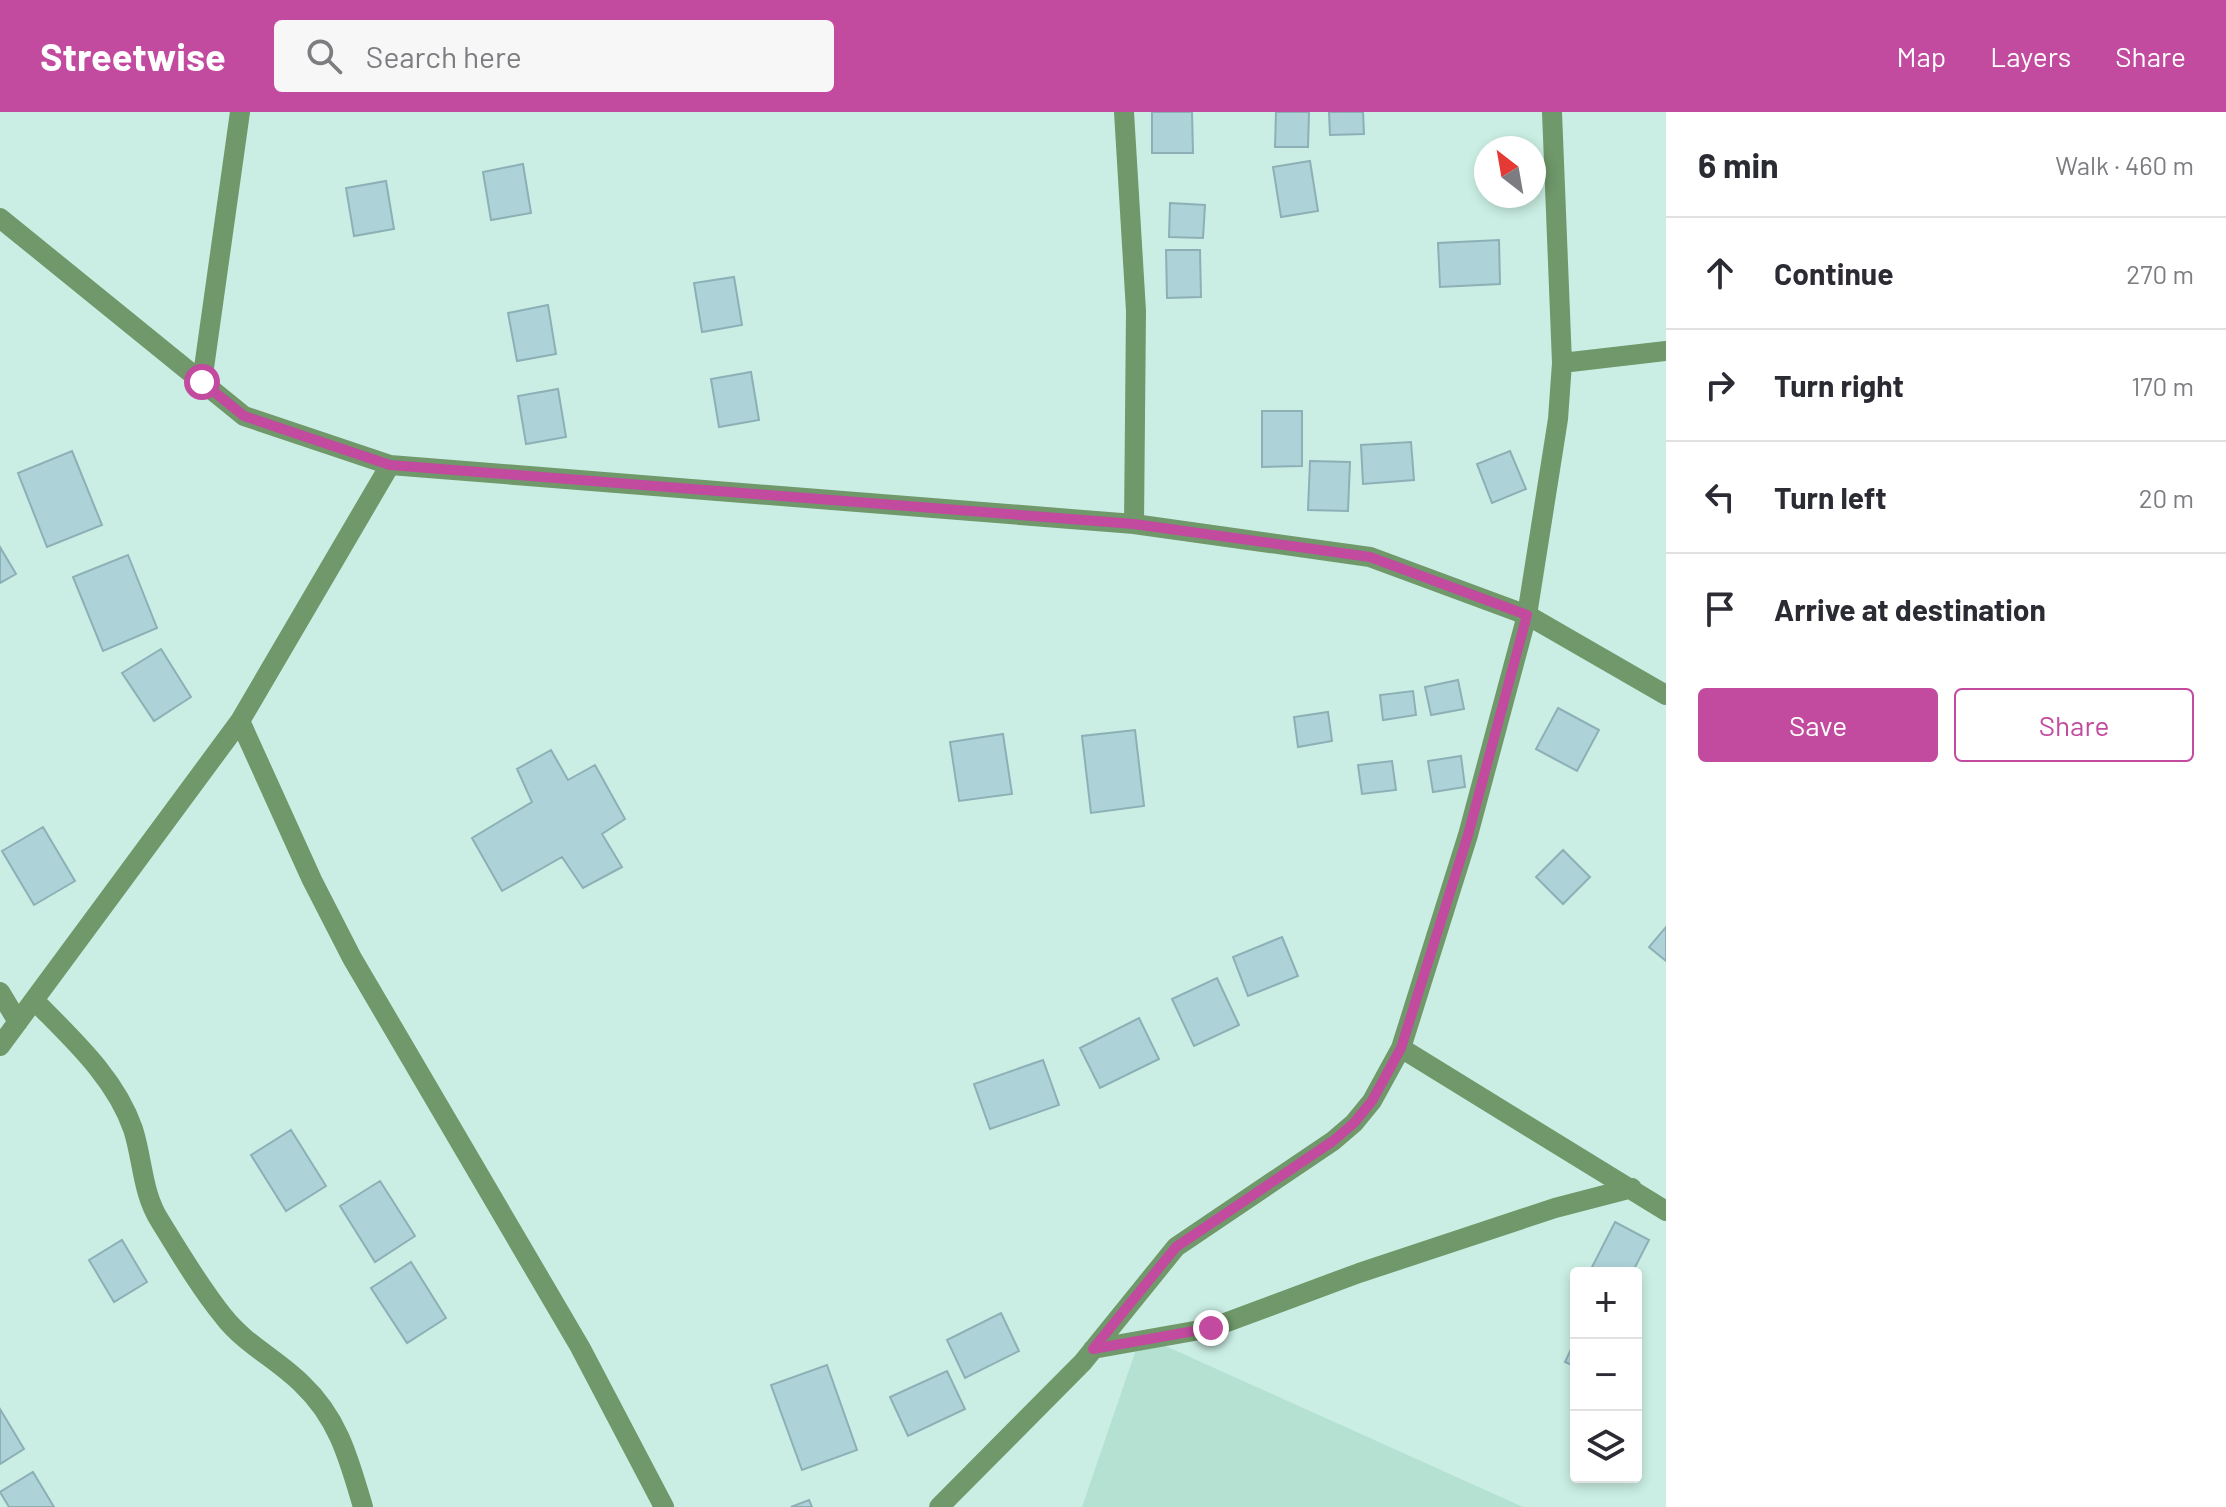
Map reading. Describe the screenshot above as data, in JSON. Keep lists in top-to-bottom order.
{
  "north": "top left",
  "page": {
    "header": "Streetwise",
    "search": "Search here",
    "nav": ["Map", "Layers", "Share"],
    "heading": ["6 min", "Walk · 460 m"],
    "list": [
      ["Continue", "270 m"],
      ["Turn right", "170 m"],
      ["Turn left", "20 m"],
      "Arrive at destination"
    ],
    "buttons": ["Save", "Share"],
    "map_buttons": ["+", "−"]
  }
}
